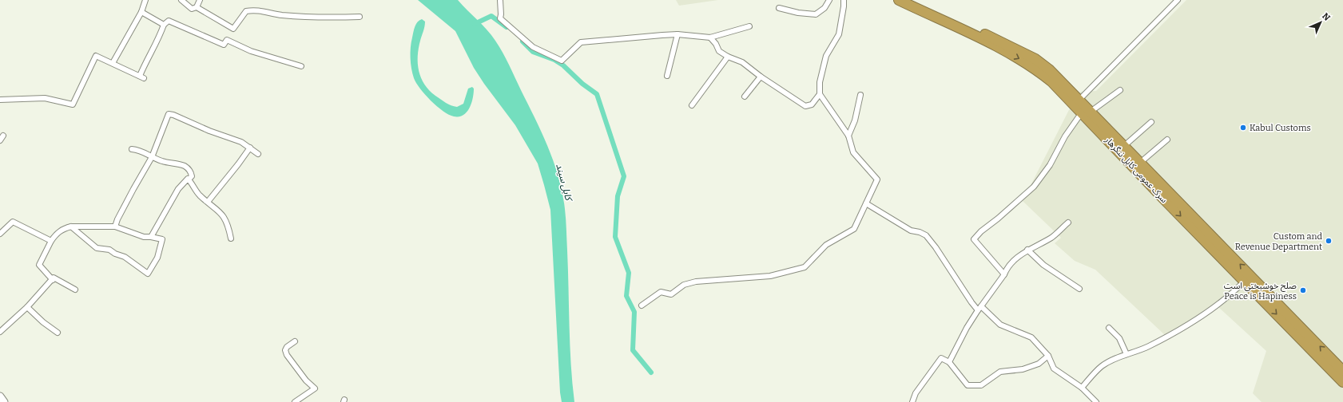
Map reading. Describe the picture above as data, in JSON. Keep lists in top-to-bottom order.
{
  "streets": {
    "highway": ["سرک عمومی کابل ننگرهار"]
  },
  "water": ["کابل سيند"],
  "places": ["Kabul Customs", "Custom and Revenue Department", "صلح خوشبختی است Peace is Hapiness"],
  "north": "top right"
}
